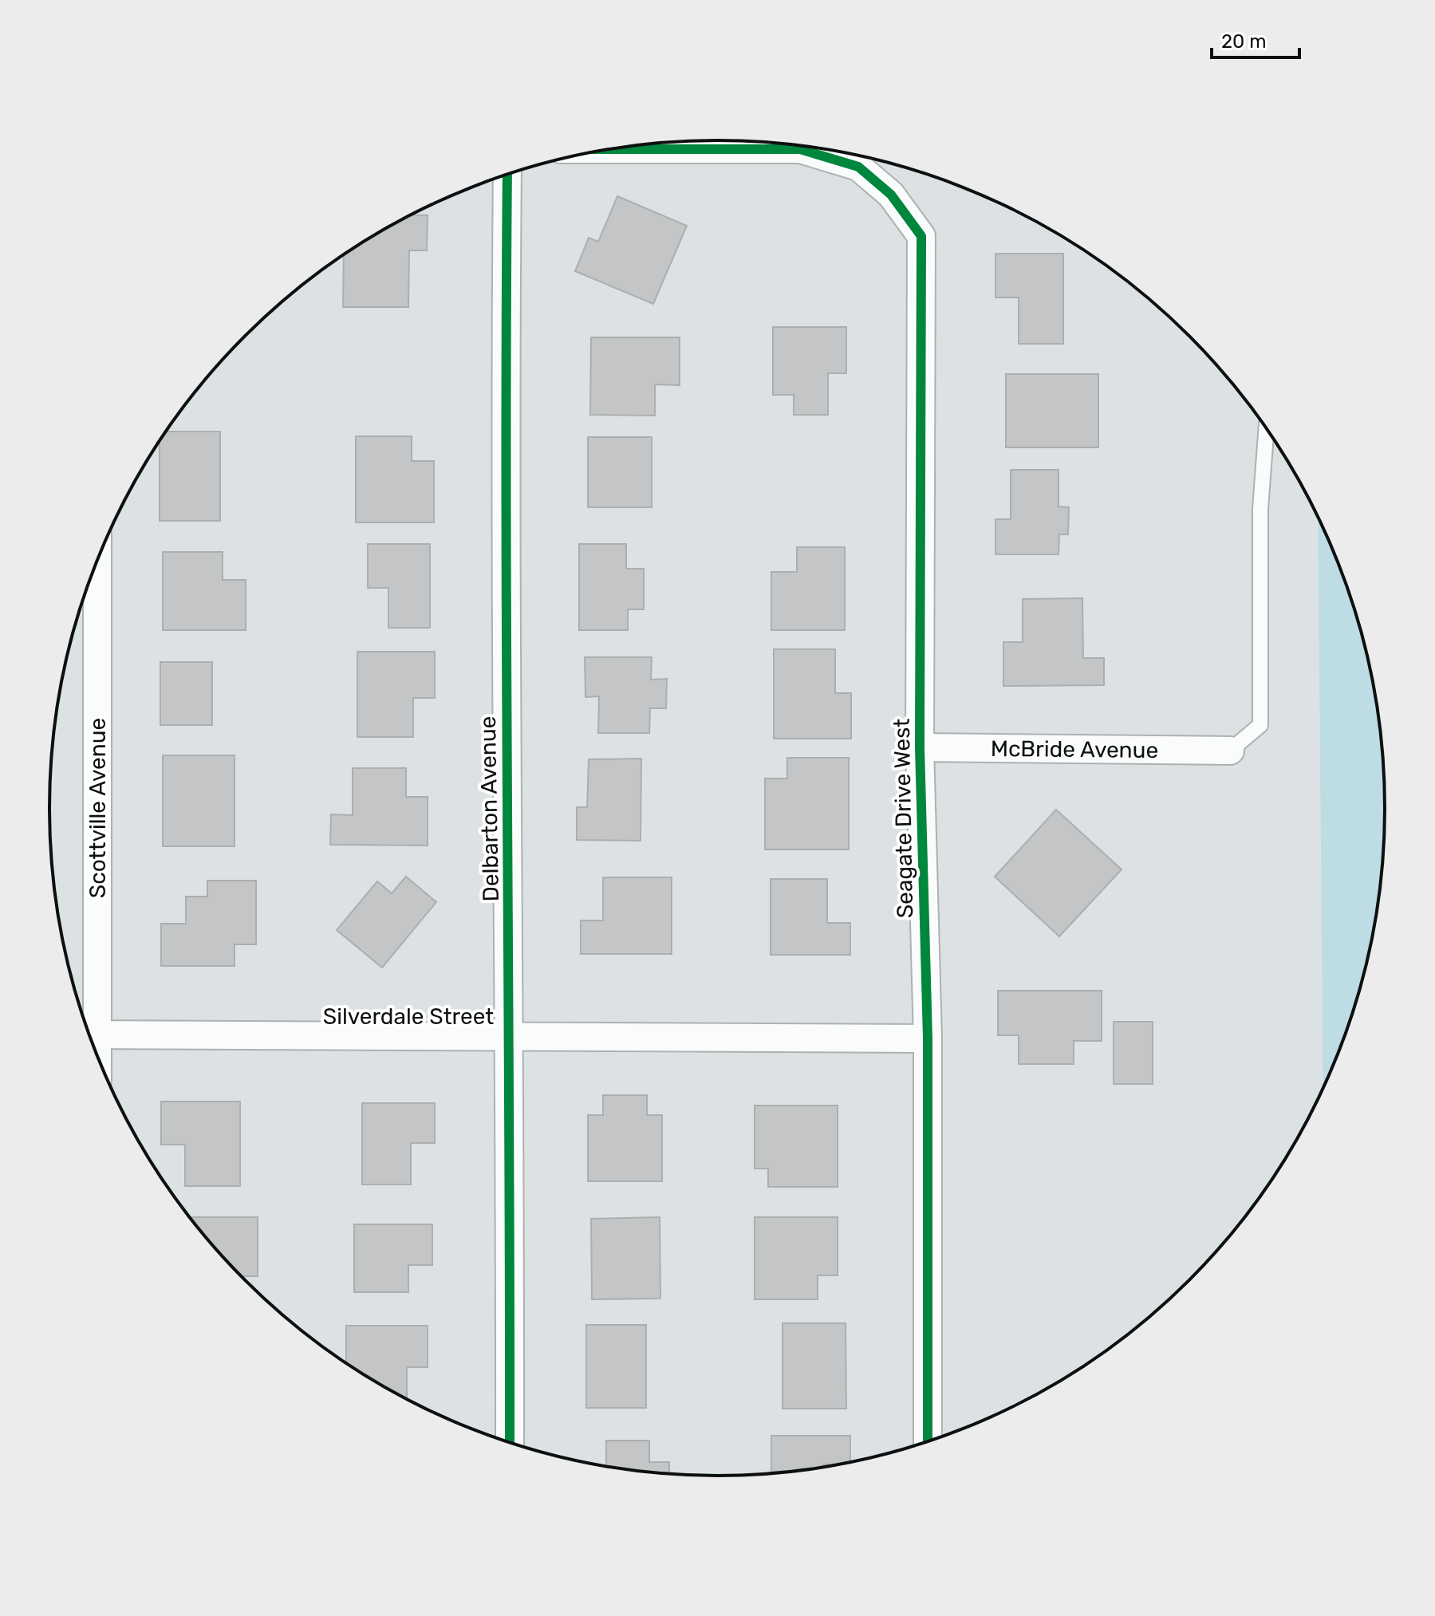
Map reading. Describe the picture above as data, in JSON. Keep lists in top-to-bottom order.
{
  "streets": {
    "street": [
      "McBride Avenue",
      "Scottville Avenue",
      "Delbarton Avenue",
      "Seagate Drive West",
      "Silverdale Street"
    ]
  },
  "crossings": [
    ["McBride Avenue", "Seagate Drive West"],
    ["Delbarton Avenue", "Silverdale Street"],
    ["Seagate Drive West", "Silverdale Street"]
  ],
  "scale_bar": "20 m"
}
